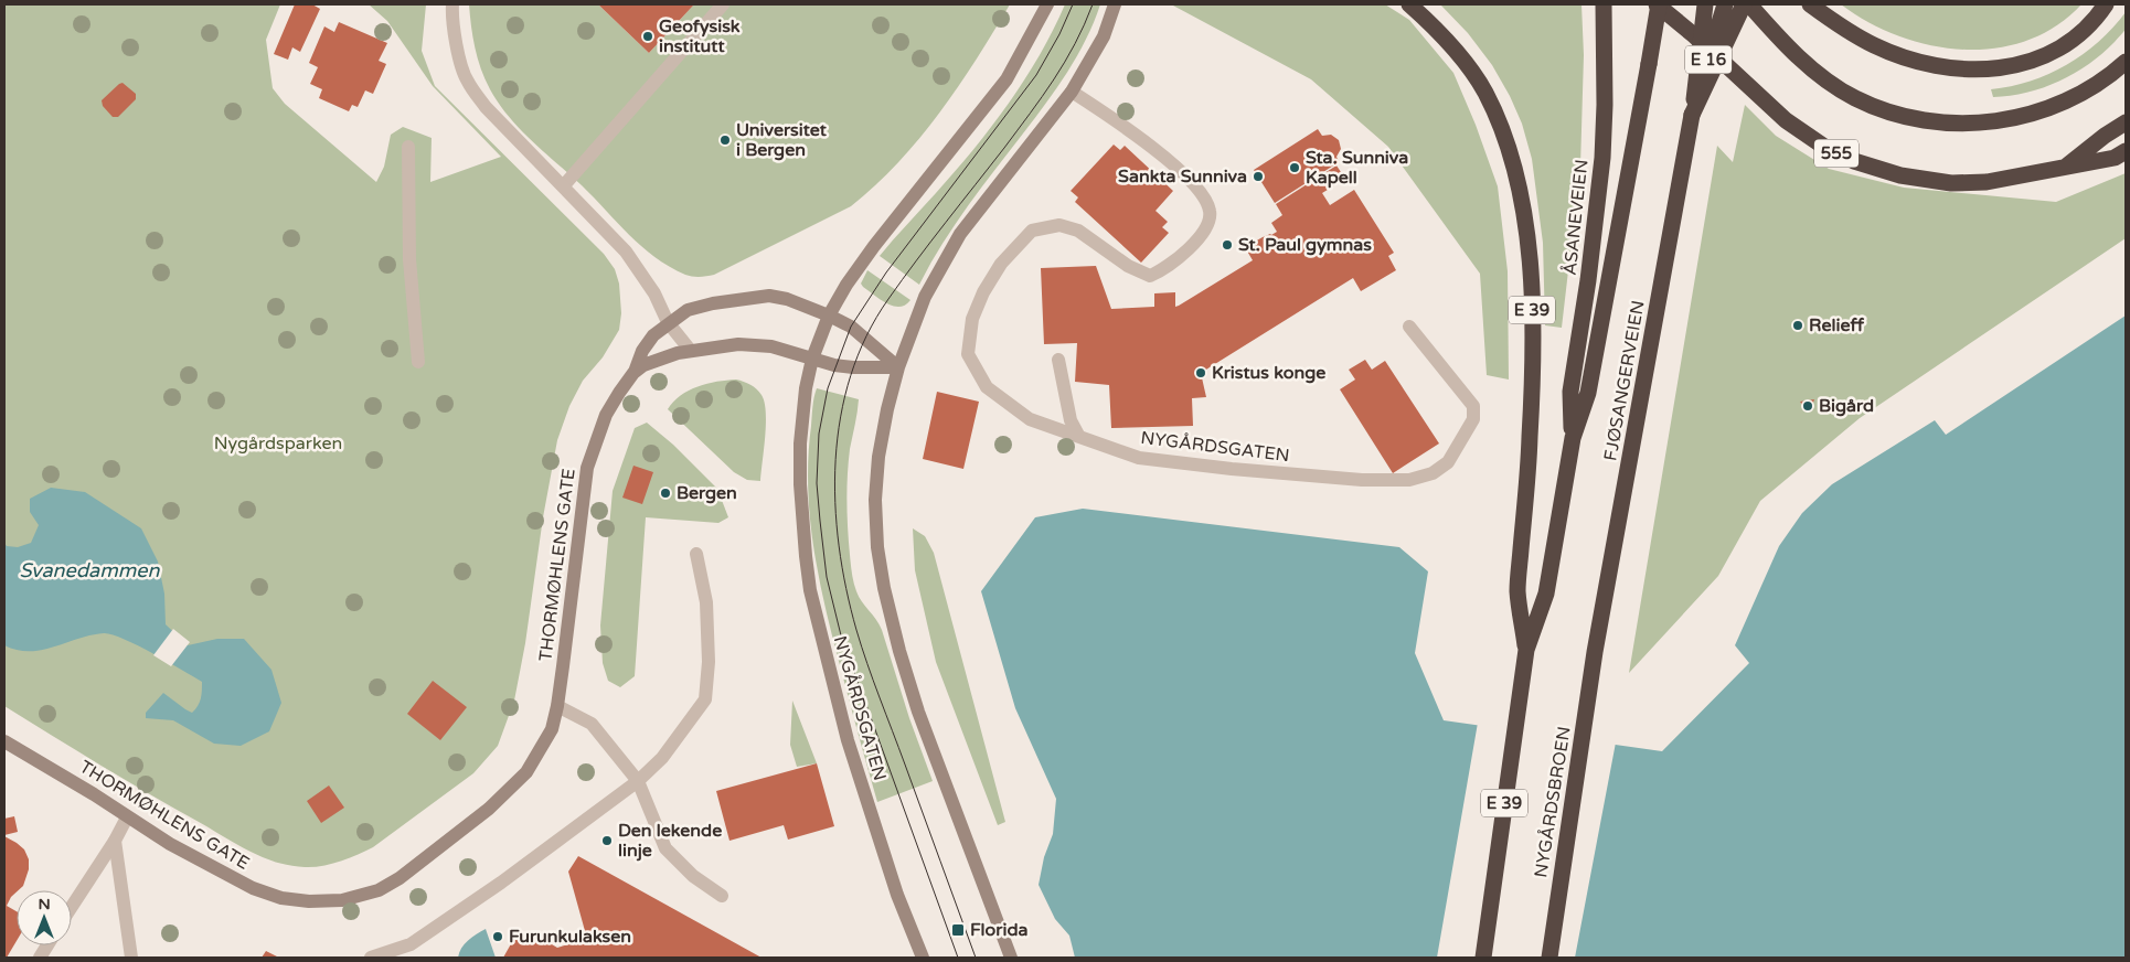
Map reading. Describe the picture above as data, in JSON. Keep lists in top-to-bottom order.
{
  "streets": {
    "highway": [
      "E 16",
      "555",
      "ÅSANEVEIEN",
      "E 39",
      "FJØSANGERVEIEN",
      "NYGÅRDSBROEN"
    ],
    "main road": ["NYGÅRDSGATEN", "THORMØHLENS GATE"]
  },
  "crossings": [
    ["E 16", "FJØSANGERVEIEN"],
    ["555", "E 39"],
    ["ÅSANEVEIEN", "E 39"],
    ["FJØSANGERVEIEN", "NYGÅRDSBROEN"],
    ["NYGÅRDSGATEN", "THORMØHLENS GATE"]
  ],
  "water": ["Svanedammen"],
  "parks": ["Nygårdsparken"],
  "places": {
    "other": [
      "Geofysisk institutt",
      "Universitet i Bergen",
      "Sta. Sunniva Kapell",
      "Sankta Sunniva",
      "St. Paul gymnas",
      "Relieff",
      "Kristus konge",
      "Bigård",
      "Bergen",
      "Den lekende linje",
      "Furunkulaksen"
    ],
    "transit": ["Florida"]
  },
  "north": "top"
}
